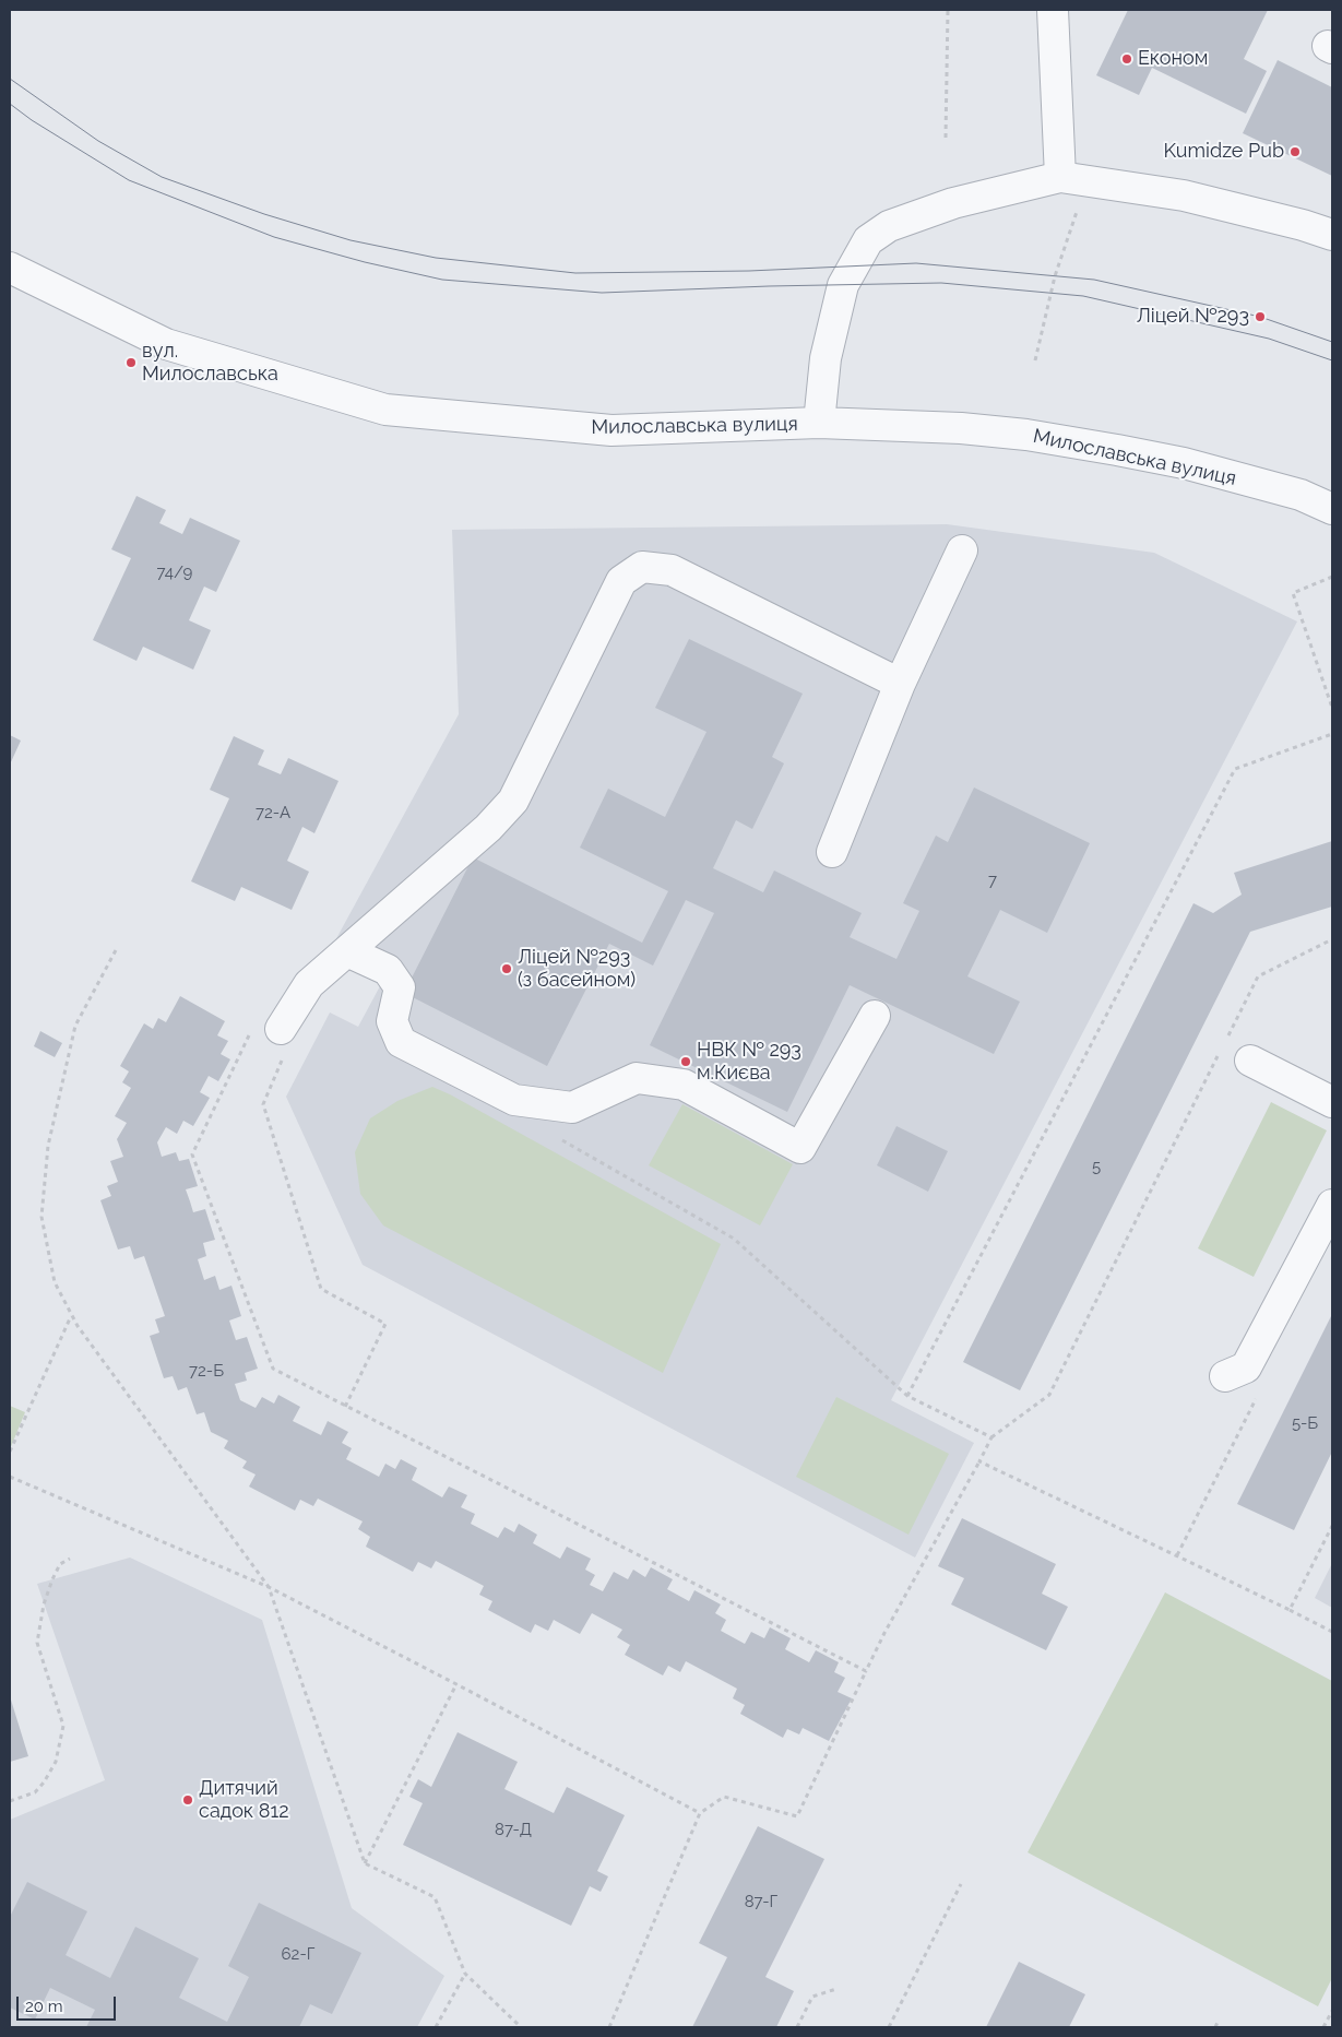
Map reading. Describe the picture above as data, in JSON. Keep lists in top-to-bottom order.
{
  "streets": {
    "street": ["Милославська вулиця"]
  },
  "places": [
    "Економ",
    "Kumidze Pub",
    "Ліцей №293",
    "вул. Милославська",
    "Ліцей №293 (з басейном)",
    "НВК № 293 м.Києва",
    "Дитячий садок 812"
  ],
  "house_numbers": [
    "74/9",
    "72-А",
    "7",
    "5",
    "72-Б",
    "5-Б",
    "87-Д",
    "87-Г",
    "62-Г"
  ],
  "scale_bar": "20 m"
}
